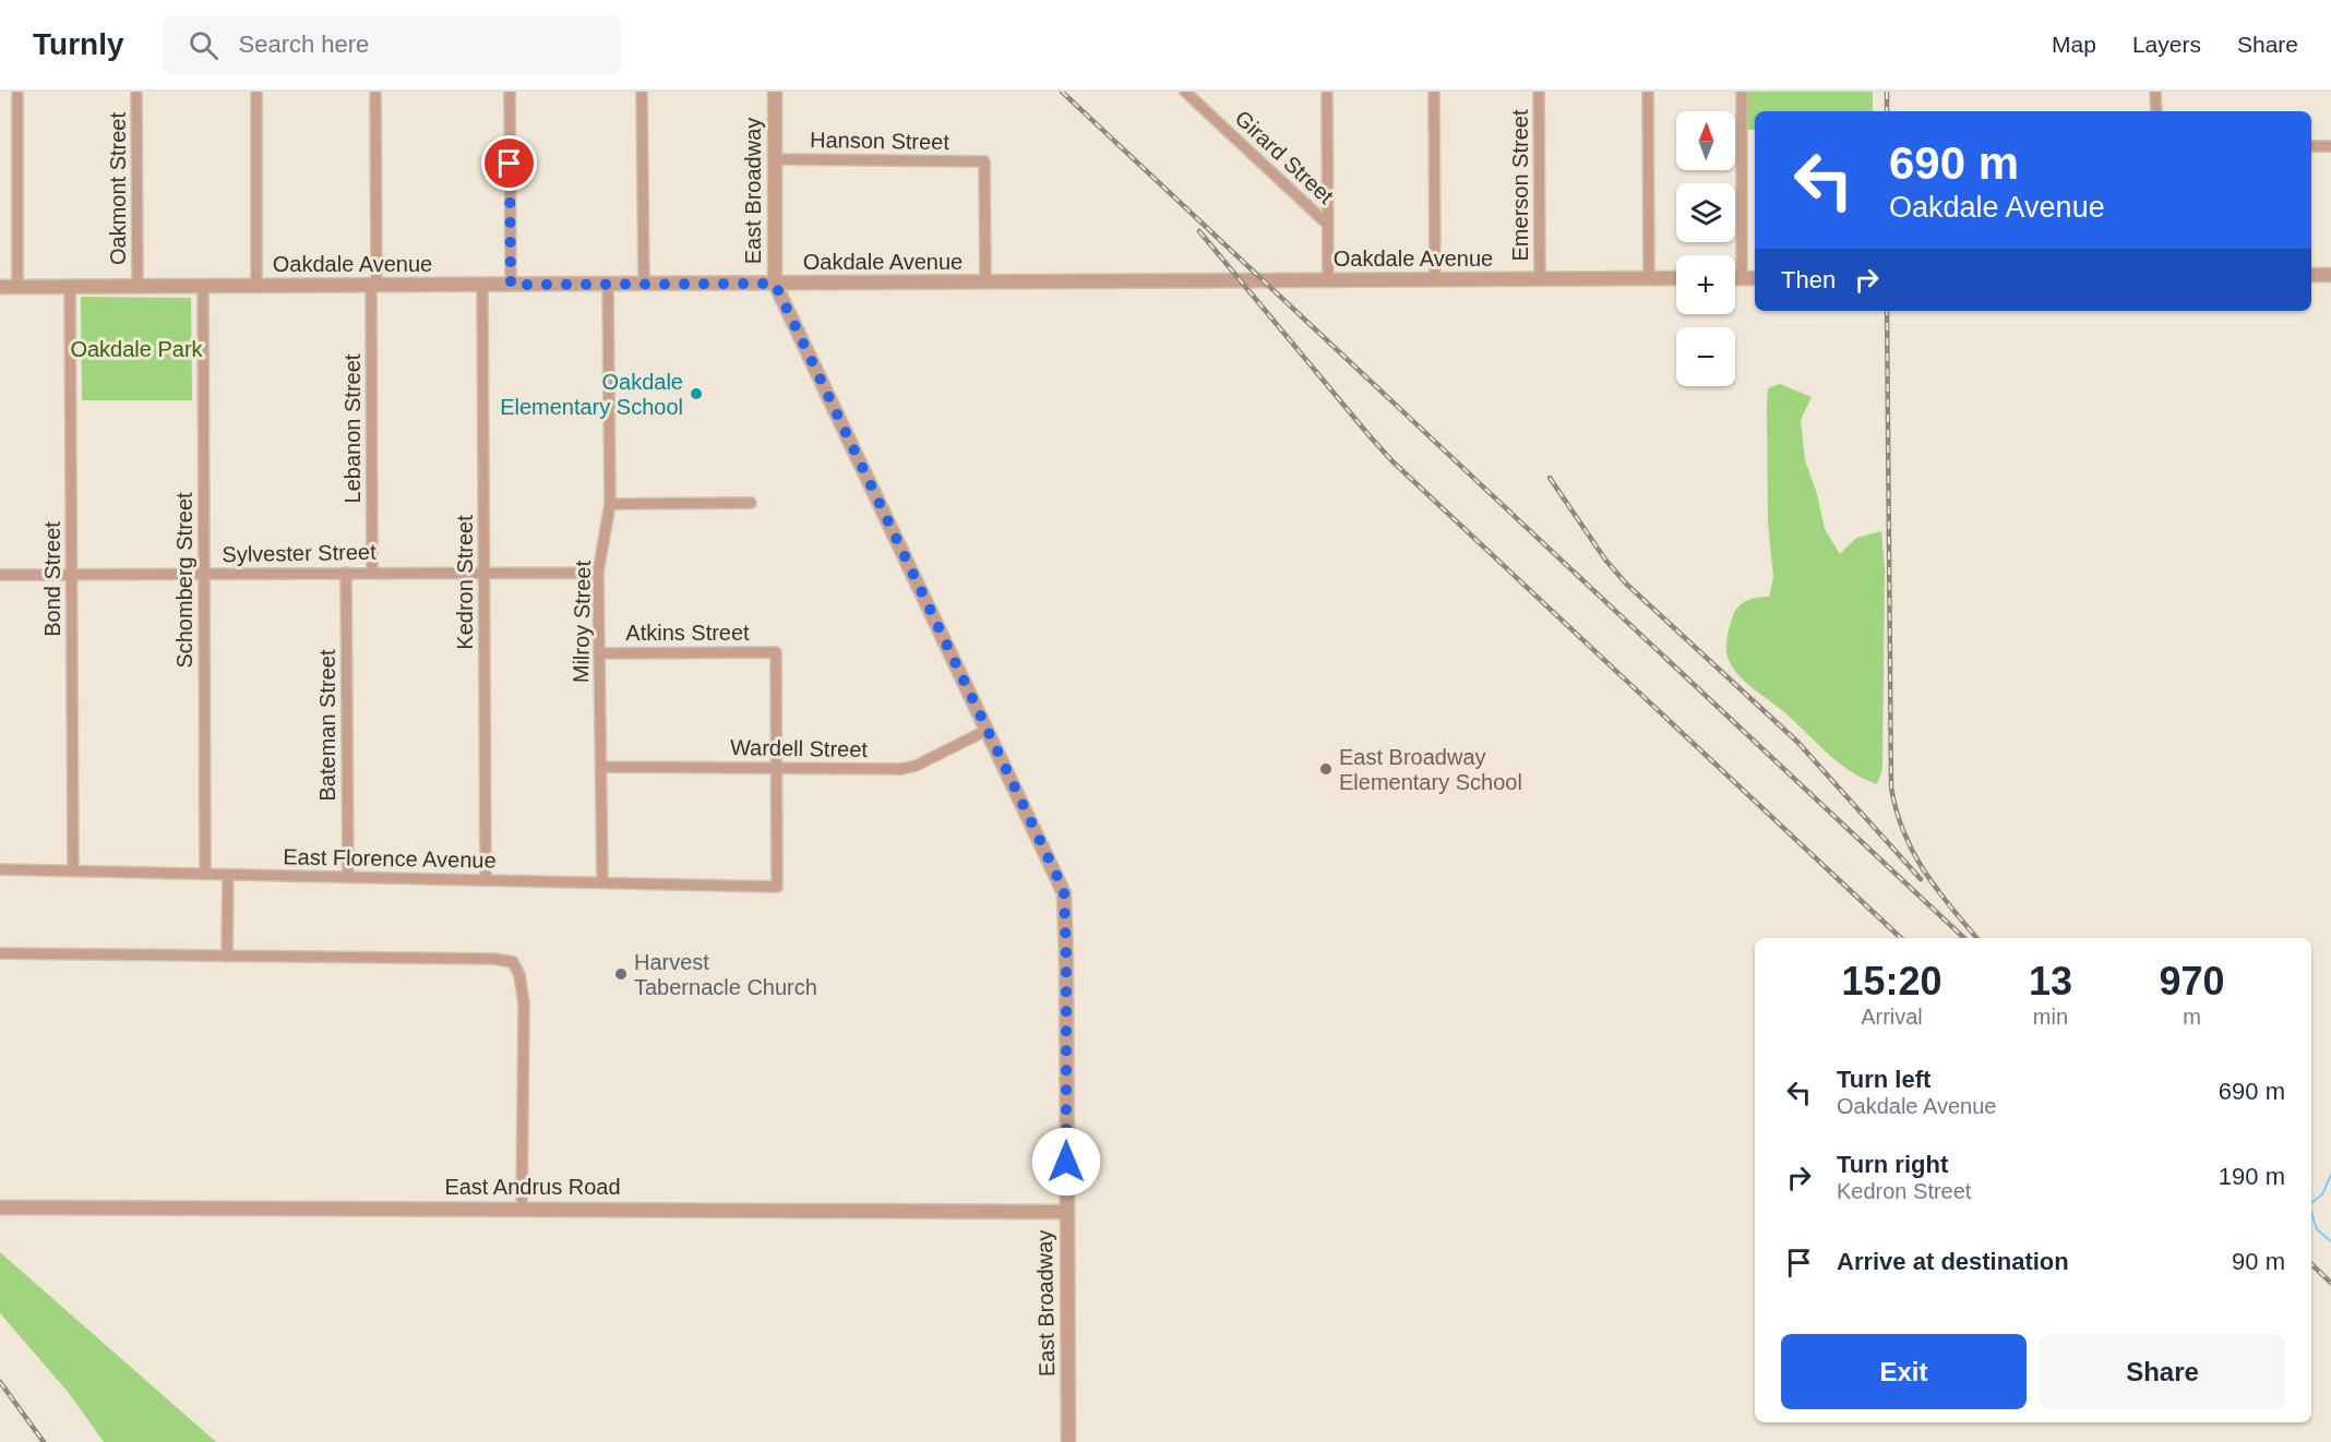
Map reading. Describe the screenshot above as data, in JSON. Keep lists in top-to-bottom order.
{
  "streets": {
    "street": [
      "Hanson Street",
      "Girard Street",
      "Emerson Street",
      "Oakmont Street",
      "East Broadway",
      "Oakdale Avenue",
      "Lebanon Street",
      "Sylvester Street",
      "Bond Street",
      "Schomberg Street",
      "Kedron Street",
      "Milroy Street",
      "Atkins Street",
      "Bateman Street",
      "Wardell Street",
      "East Florence Avenue",
      "East Andrus Road"
    ]
  },
  "crossings": [
    ["Hanson Street", "East Broadway"],
    ["Hanson Street", "Oakdale Avenue"],
    ["Emerson Street", "Oakdale Avenue"],
    ["Oakmont Street", "Oakdale Avenue"],
    ["East Broadway", "Oakdale Avenue"],
    ["East Broadway", "Wardell Street"],
    ["East Broadway", "East Andrus Road"],
    ["Oakdale Avenue", "Lebanon Street"],
    ["Oakdale Avenue", "Bond Street"],
    ["Oakdale Avenue", "Schomberg Street"],
    ["Oakdale Avenue", "Kedron Street"],
    ["Oakdale Avenue", "Milroy Street"],
    ["Lebanon Street", "Sylvester Street"],
    ["Sylvester Street", "Bond Street"],
    ["Sylvester Street", "Schomberg Street"],
    ["Sylvester Street", "Kedron Street"],
    ["Sylvester Street", "Milroy Street"],
    ["Sylvester Street", "Bateman Street"],
    ["Bond Street", "East Florence Avenue"],
    ["Schomberg Street", "East Florence Avenue"],
    ["Kedron Street", "East Florence Avenue"],
    ["Milroy Street", "Atkins Street"],
    ["Milroy Street", "Wardell Street"],
    ["Milroy Street", "East Florence Avenue"],
    ["Atkins Street", "Wardell Street"],
    ["Atkins Street", "East Florence Avenue"],
    ["Bateman Street", "East Florence Avenue"],
    ["Wardell Street", "East Florence Avenue"]
  ],
  "parks": ["Oakdale Park"],
  "places": ["Oakdale Elementary School", "East Broadway Elementary School", "Harvest Tabernacle Church"],
  "north": "top",
  "page": {
    "header": "Turnly",
    "search": "Search here",
    "nav": ["Map", "Layers", "Share"],
    "map_buttons": ["+", "−"],
    "turn": ["690 m", "Oakdale Avenue"],
    "then": "Then",
    "eta": [
      "15:20",
      "Arrival",
      "13",
      "min",
      "970",
      "m"
    ],
    "list": [
      {
        "name": "Turn left",
        "note": "Oakdale Avenue",
        "value": "690 m"
      },
      {
        "name": "Turn right",
        "note": "Kedron Street",
        "value": "190 m"
      },
      {
        "name": "Arrive at destination",
        "value": "90 m"
      }
    ],
    "buttons": ["Exit", "Share"]
  }
}
